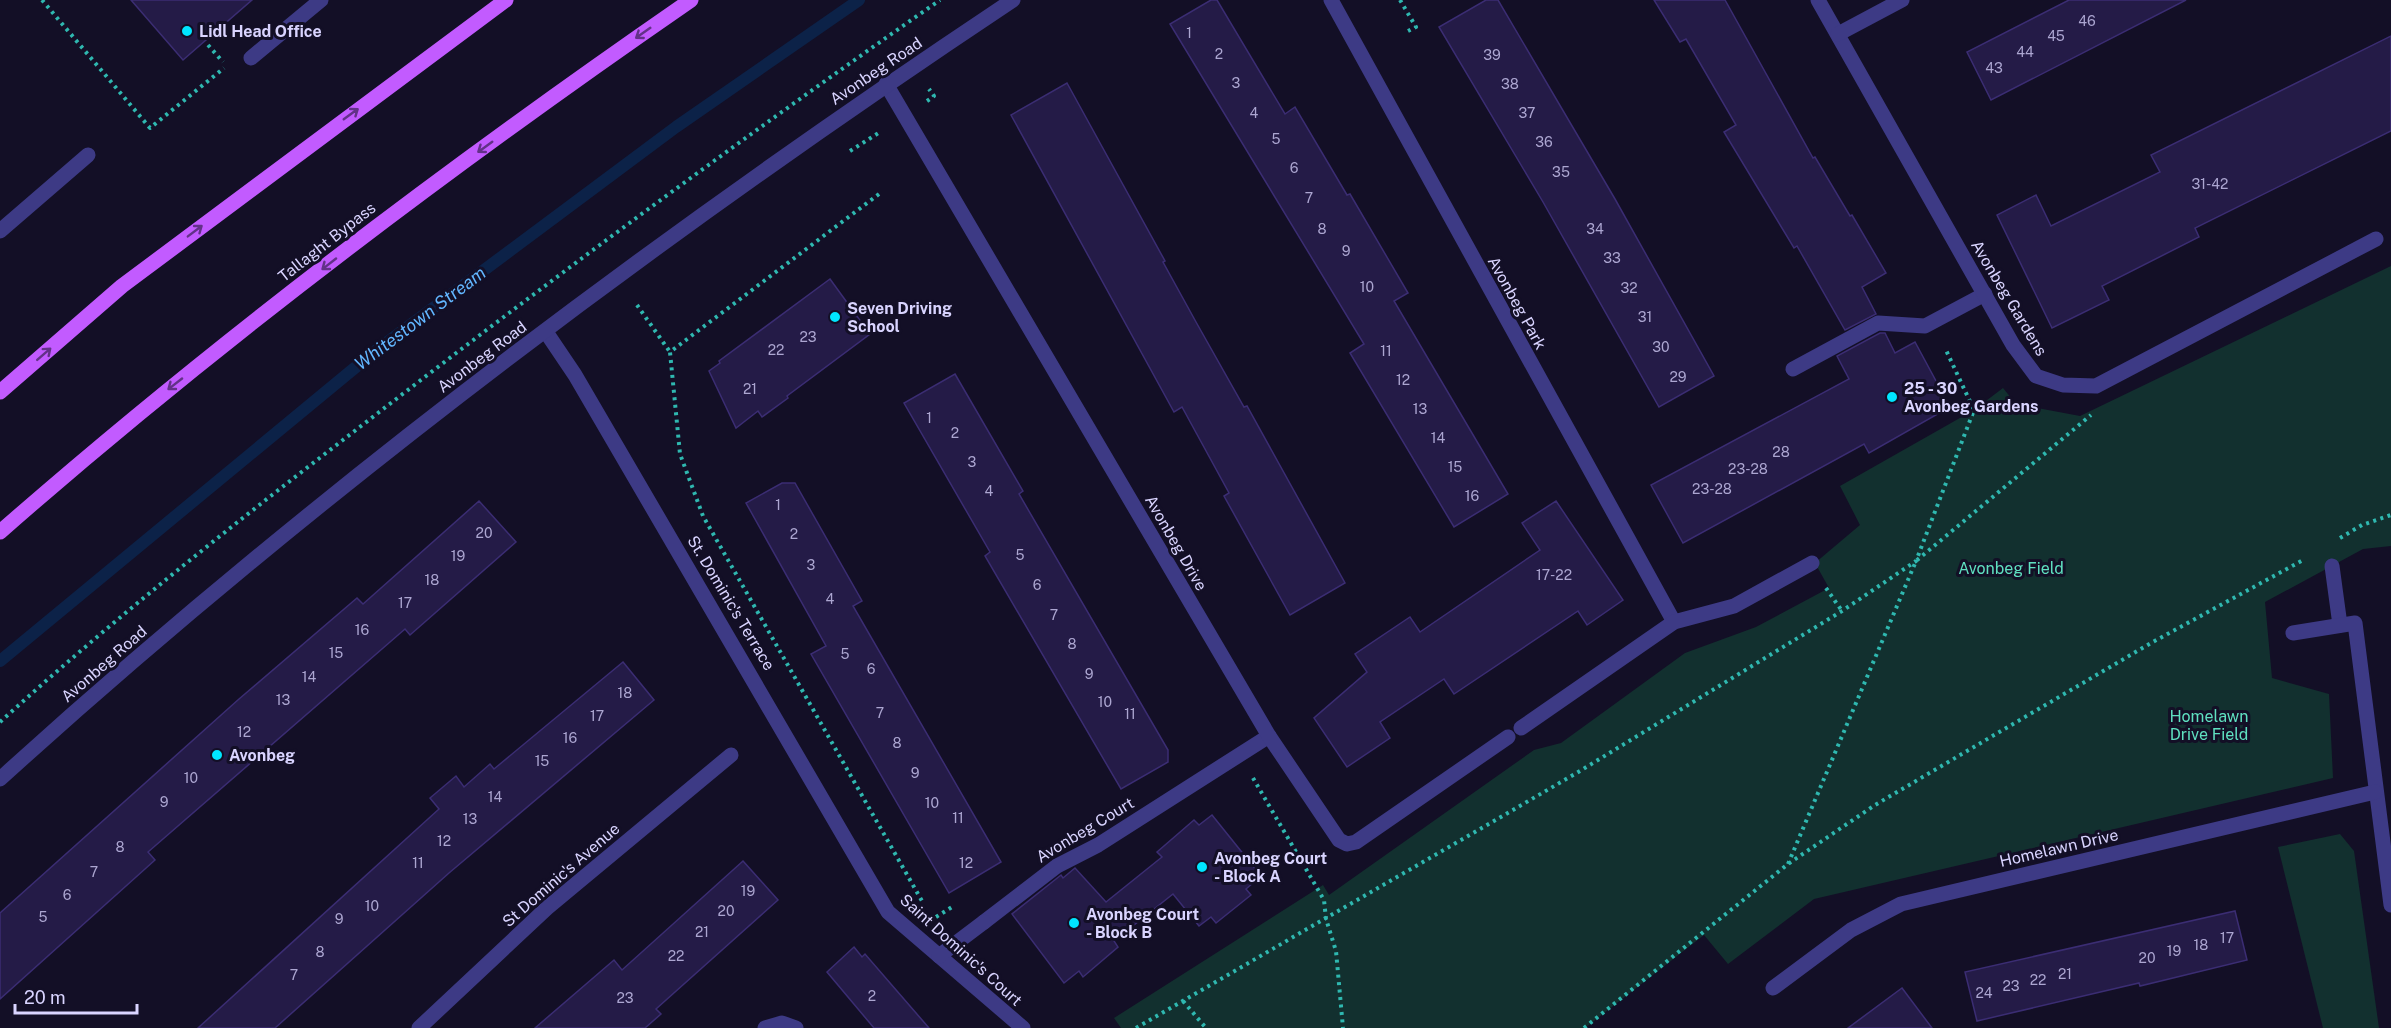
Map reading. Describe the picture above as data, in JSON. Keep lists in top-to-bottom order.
{
  "streets": {
    "main road": ["Tallaght Bypass"],
    "street": [
      "Avonbeg Road",
      "Avonbeg Gardens",
      "Avonbeg Park",
      "Avonbeg Drive",
      "St. Dominic's Terrace",
      "Avonbeg Court",
      "Homelawn Drive",
      "St Dominic's Avenue",
      "Saint Dominic's Court"
    ]
  },
  "crossings": [
    ["Avonbeg Road", "Avonbeg Drive"],
    ["Avonbeg Road", "St. Dominic's Terrace"],
    ["Avonbeg Drive", "Avonbeg Court"],
    ["St. Dominic's Terrace", "Saint Dominic's Court"],
    ["Avonbeg Court", "Saint Dominic's Court"]
  ],
  "water": ["Whitestown Stream"],
  "parks": ["Avonbeg Field", "Homelawn Drive Field"],
  "places": [
    "Lidl Head Office",
    "Seven Driving School",
    "25 - 30 Avonbeg Gardens",
    "Avonbeg",
    "Avonbeg Court - Block A",
    "Avonbeg Court - Block B"
  ],
  "house_numbers": [
    "46",
    "1",
    "45",
    "44",
    "2",
    "39",
    "43",
    "3",
    "38",
    "4",
    "37",
    "5",
    "36",
    "6",
    "35",
    "31-42",
    "7",
    "8",
    "34",
    "9",
    "33",
    "10",
    "32",
    "31",
    "23",
    "30",
    "22",
    "11",
    "29",
    "12",
    "21",
    "13",
    "1",
    "2",
    "14",
    "28",
    "3",
    "15",
    "23-28",
    "23-28",
    "4",
    "16",
    "1",
    "20",
    "2",
    "5",
    "19",
    "3",
    "17-22",
    "18",
    "6",
    "4",
    "17",
    "7",
    "16",
    "8",
    "15",
    "5",
    "6",
    "9",
    "14",
    "18",
    "13",
    "10",
    "7",
    "11",
    "17",
    "12",
    "16",
    "8",
    "15",
    "9",
    "10",
    "14",
    "9",
    "10",
    "11",
    "13",
    "12",
    "8",
    "11",
    "12",
    "7",
    "19",
    "6",
    "10",
    "20",
    "5",
    "9",
    "21",
    "17",
    "18",
    "19",
    "8",
    "22",
    "20",
    "21",
    "7",
    "22",
    "23",
    "24",
    "2",
    "23"
  ],
  "scale_bar": "20 m"
}
